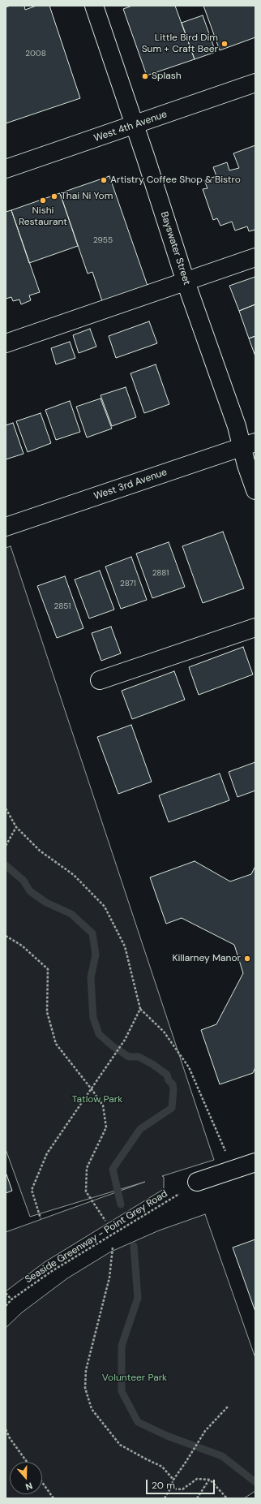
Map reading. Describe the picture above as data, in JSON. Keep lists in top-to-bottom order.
{
  "streets": {
    "street": ["West 4th Avenue", "Bayswater Street", "West 3rd Avenue"],
    "path": ["Seaside Greenway - Point Grey Road"]
  },
  "crossings": [
    ["West 4th Avenue", "Bayswater Street"],
    ["Bayswater Street", "West 3rd Avenue"]
  ],
  "parks": ["Tatlow Park", "Volunteer Park"],
  "places": [
    "Little Bird Dim Sum + Craft Beer",
    "Splash",
    "Artistry Coffee Shop & Bistro",
    "Thai Ni Yom",
    "Nishi Restaurant",
    "Killarney Manor"
  ],
  "house_numbers": [
    "2008",
    "2955",
    "2881",
    "2871",
    "2851"
  ],
  "scale_bar": "20 m",
  "north": "bottom"
}
